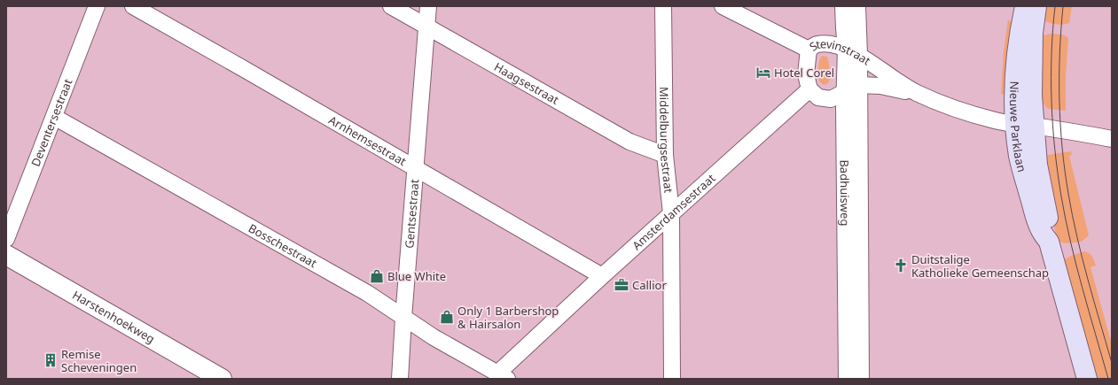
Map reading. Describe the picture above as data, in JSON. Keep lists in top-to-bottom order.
{
  "streets": {
    "main road": ["Nieuwe Parklaan"],
    "street": [
      "Stevinstraat",
      "Haagsestraat",
      "Deventersestraat",
      "Middelburgsestraat",
      "Arnhemsestraat",
      "Badhuisweg",
      "Amsterdamsestraat",
      "Gentsestraat",
      "Bosschestraat",
      "Harstenhoekweg"
    ]
  },
  "crossings": [
    ["Stevinstraat", "Nieuwe Parklaan"],
    ["Stevinstraat", "Badhuisweg"],
    ["Stevinstraat", "Amsterdamsestraat"],
    ["Haagsestraat", "Middelburgsestraat"],
    ["Haagsestraat", "Gentsestraat"],
    ["Deventersestraat", "Bosschestraat"],
    ["Middelburgsestraat", "Amsterdamsestraat"],
    ["Arnhemsestraat", "Amsterdamsestraat"],
    ["Arnhemsestraat", "Gentsestraat"],
    ["Badhuisweg", "Amsterdamsestraat"],
    ["Amsterdamsestraat", "Bosschestraat"],
    ["Gentsestraat", "Bosschestraat"]
  ],
  "places": {
    "hotel": ["Hotel Corel"],
    "church": ["Duitstalige Katholieke Gemeenschap"],
    "shop": ["Blue White", "Only 1 Barbershop & Hairsalon"],
    "office": ["Callior"],
    "building": ["Remise Scheveningen"]
  }
}
